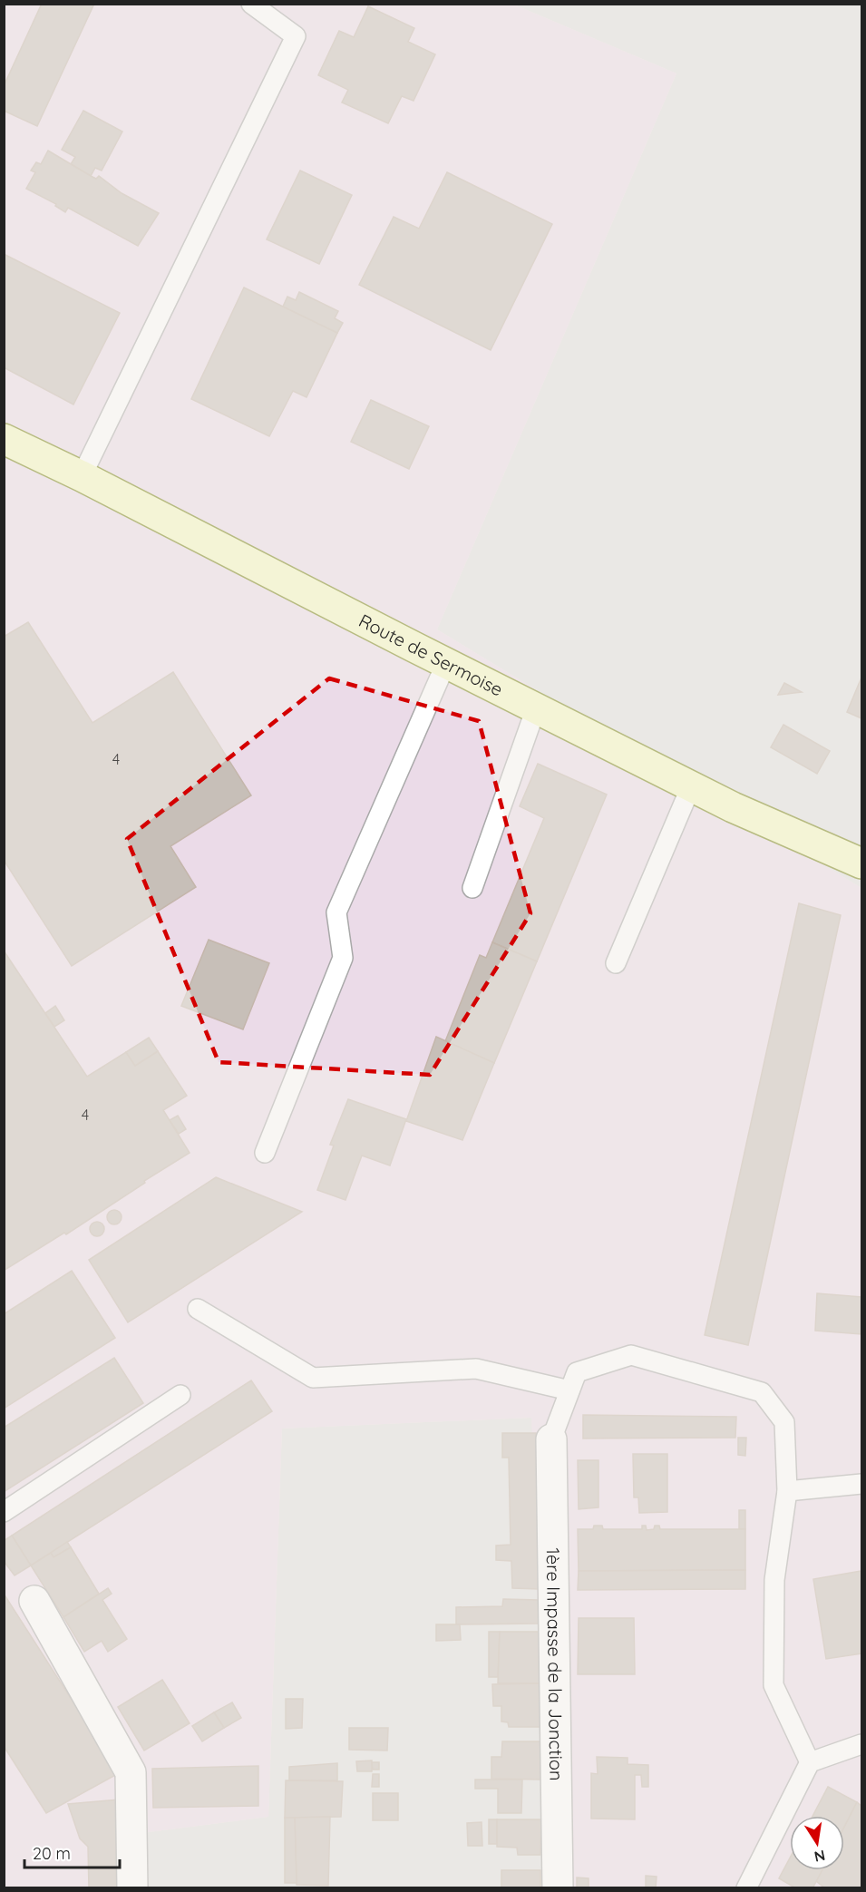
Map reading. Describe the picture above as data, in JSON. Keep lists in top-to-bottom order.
{
  "streets": {
    "main road": ["Route de Sermoise"],
    "street": ["1ère Impasse de la Jonction"]
  },
  "house_numbers": ["4", "4"],
  "scale_bar": "20 m",
  "north": "bottom"
}
